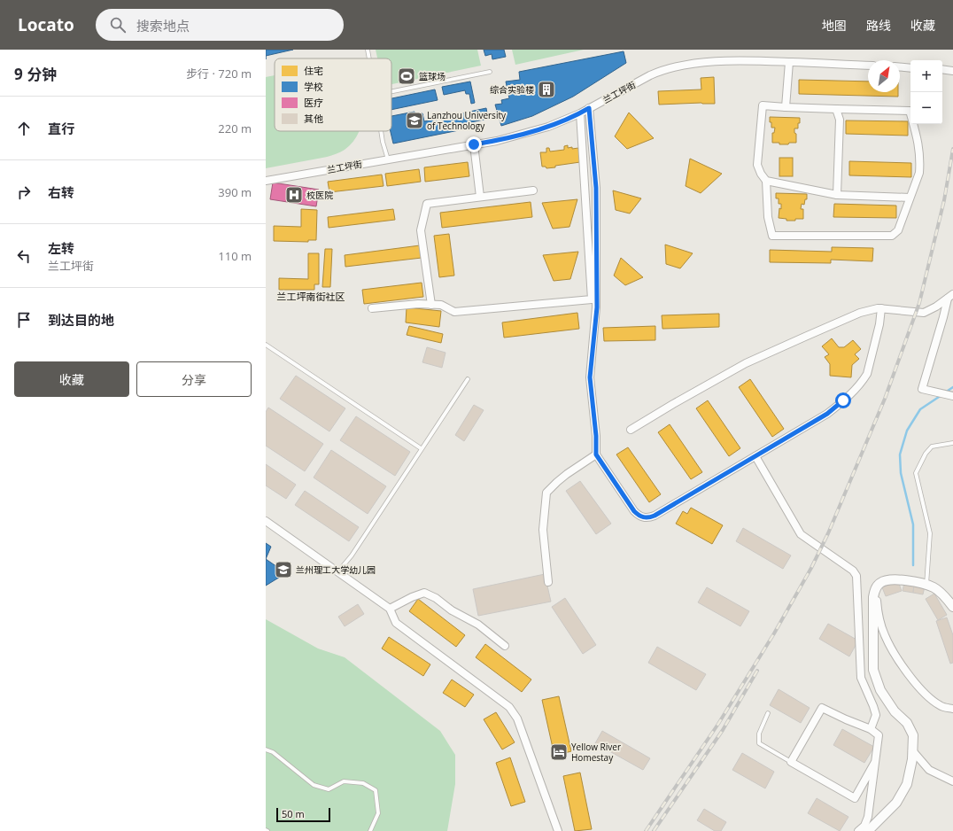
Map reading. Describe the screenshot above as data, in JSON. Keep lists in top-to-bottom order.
{
  "streets": {
    "street": ["兰工坪街"]
  },
  "districts": ["兰工坪南街社区"],
  "places": {
    "sports": ["篮球场"],
    "building": ["综合实验楼"],
    "school or university": ["Lanzhou University of Technology", "兰州理工大学幼儿园"],
    "hospital": ["校医院"],
    "hotel": ["Yellow River Homestay"]
  },
  "legend": [
    "住宅",
    "学校",
    "医疗",
    "其他"
  ],
  "scale_bar": "50 m",
  "north": "top right",
  "page": {
    "header": "Locato",
    "search": "搜索地点",
    "nav": ["地图", "路线", "收藏"],
    "heading": ["9 分钟", "步行 · 720 m"],
    "map_buttons": ["+", "−"],
    "list": [
      ["直行", "220 m"],
      ["右转", "390 m"],
      ["左转", "兰工坪街", "110 m"],
      "到达目的地"
    ],
    "buttons": ["收藏", "分享"],
    "scale": "50 m"
  }
}
